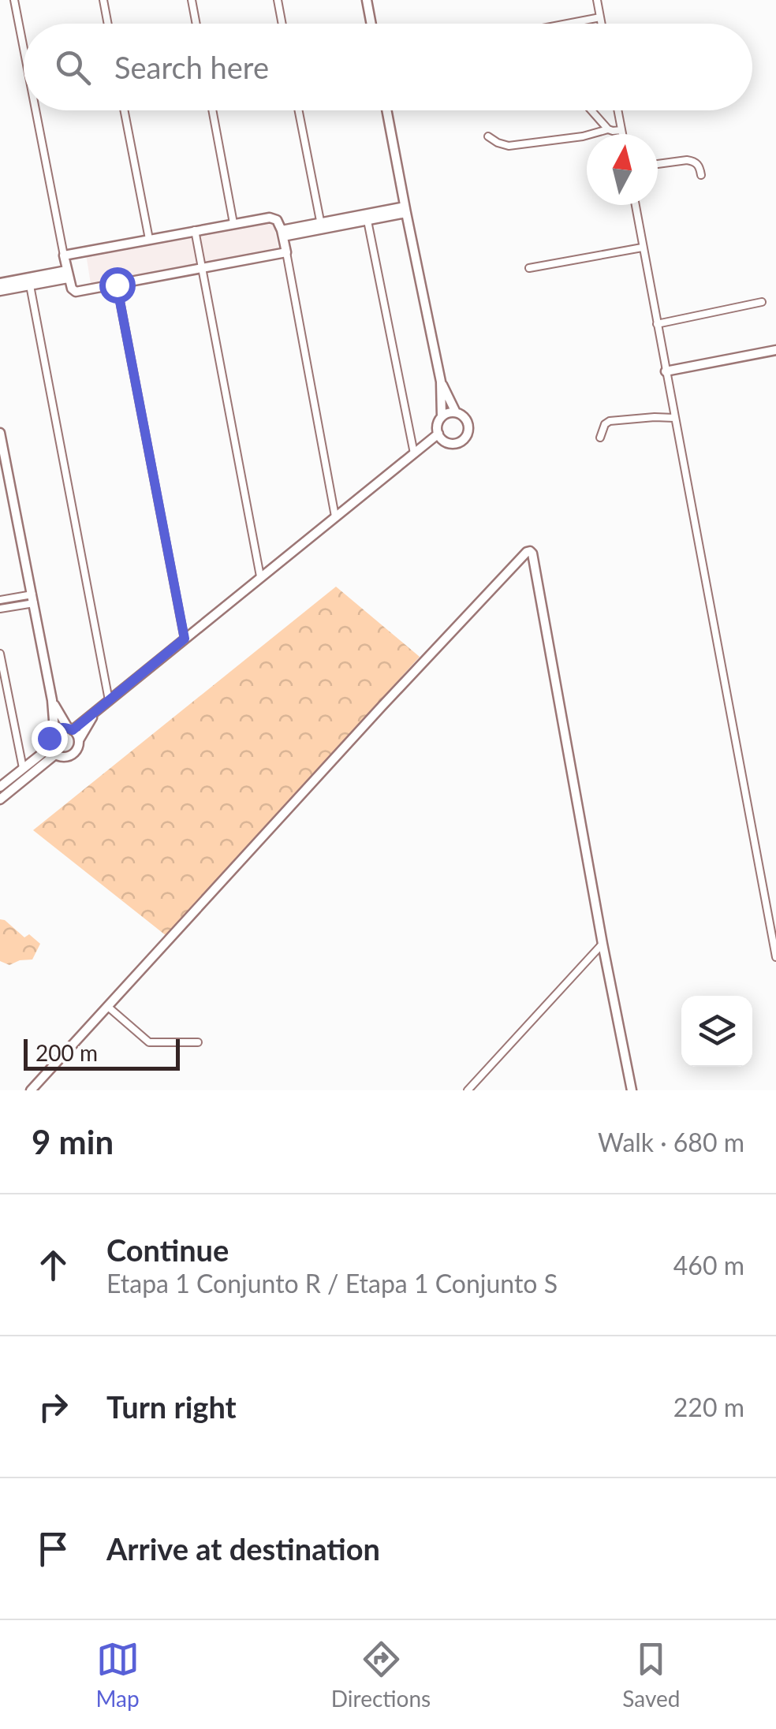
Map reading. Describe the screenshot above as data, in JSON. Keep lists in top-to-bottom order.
{
  "scale_bar": "200 m",
  "north": "top",
  "page": {
    "search": "Search here",
    "scale": "200 m",
    "heading": ["9 min", "Walk · 680 m"],
    "list": [
      ["Continue", "Etapa 1 Conjunto R / Etapa 1 Conjunto S", "460 m"],
      ["Turn right", "220 m"],
      "Arrive at destination"
    ],
    "nav": ["Map", "Directions", "Saved"]
  }
}
